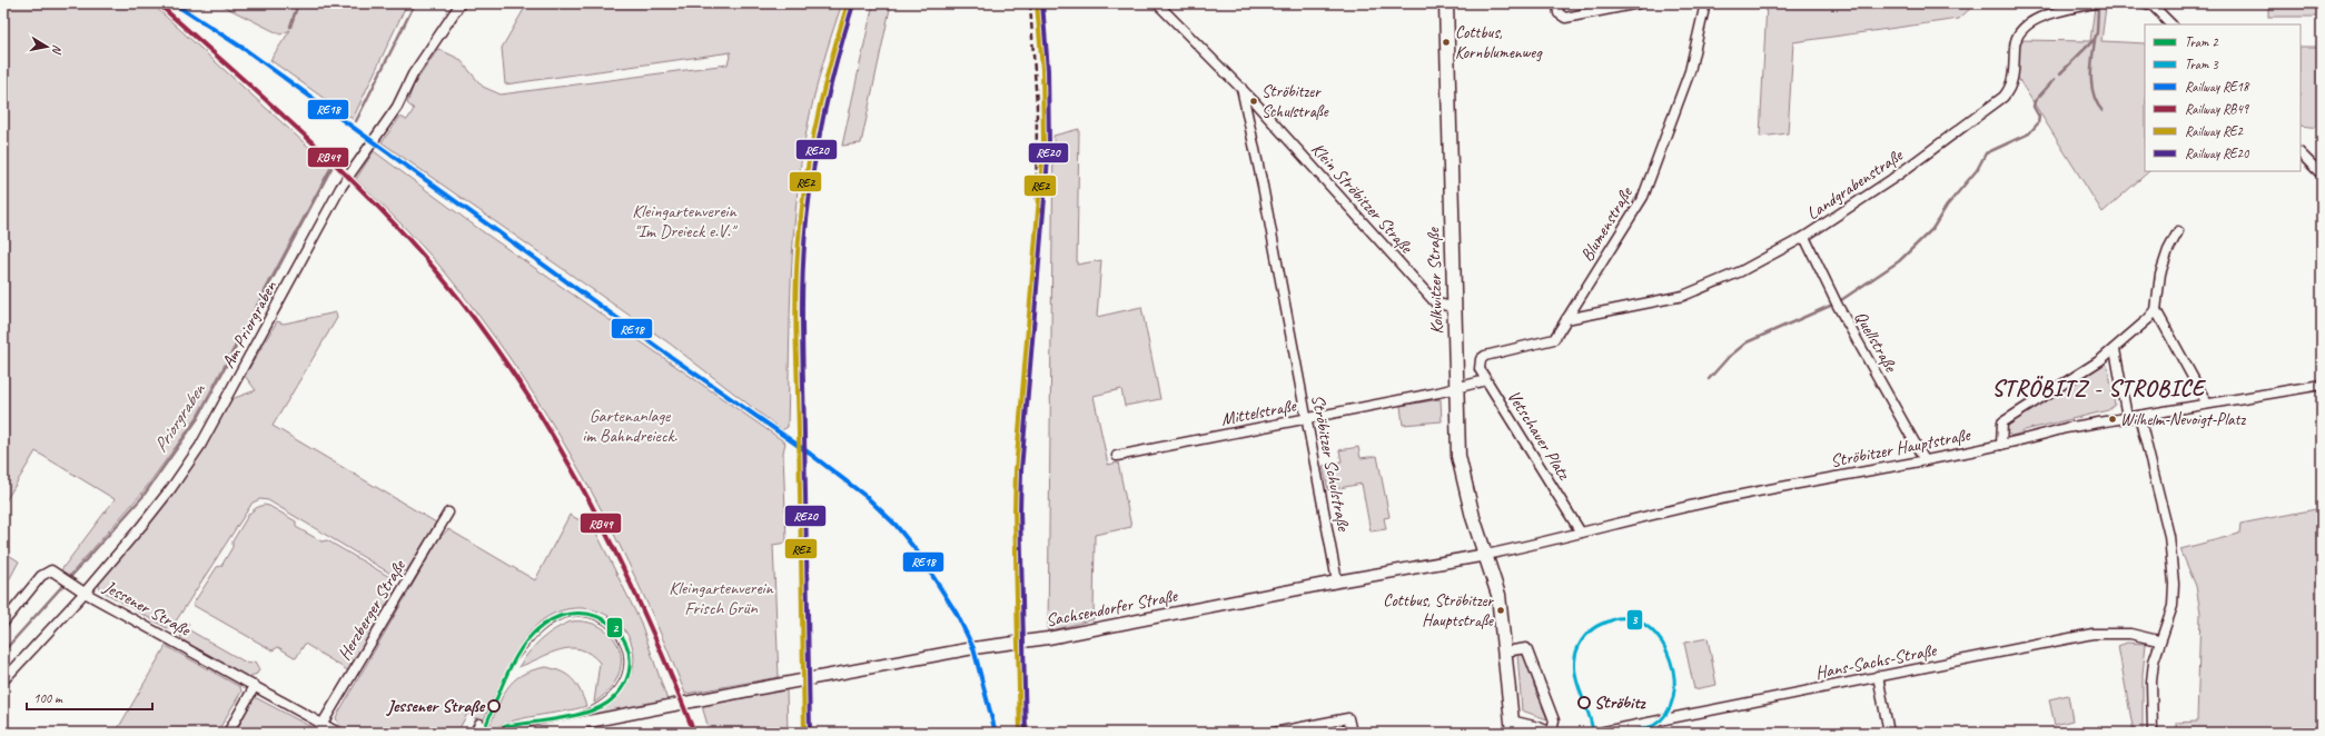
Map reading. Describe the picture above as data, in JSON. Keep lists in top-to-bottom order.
{
  "streets": {
    "main road": ["Kolkwitzer Straße"],
    "street": [
      "Landgrabenstraße",
      "Klein Ströbitzer Straße",
      "Blumenstraße",
      "Am Priorgraben",
      "Quellstraße",
      "Mittelstraße",
      "Vetschauer Platz",
      "Ströbitzer Hauptstraße",
      "Ströbitzer Schulstraße",
      "Jessener Straße",
      "Sachsendorfer Straße",
      "Herzberger Straße",
      "Hans-Sachs-Straße"
    ]
  },
  "crossings": [
    ["Landgrabenstraße", "Blumenstraße"],
    ["Landgrabenstraße", "Quellstraße"],
    ["Klein Ströbitzer Straße", "Kolkwitzer Straße"],
    ["Klein Ströbitzer Straße", "Ströbitzer Schulstraße"],
    ["Blumenstraße", "Vetschauer Platz"],
    ["Kolkwitzer Straße", "Mittelstraße"],
    ["Kolkwitzer Straße", "Vetschauer Platz"],
    ["Kolkwitzer Straße", "Ströbitzer Hauptstraße"],
    ["Kolkwitzer Straße", "Sachsendorfer Straße"],
    ["Am Priorgraben", "Jessener Straße"],
    ["Quellstraße", "Ströbitzer Hauptstraße"],
    ["Mittelstraße", "Vetschauer Platz"],
    ["Mittelstraße", "Ströbitzer Schulstraße"],
    ["Vetschauer Platz", "Ströbitzer Hauptstraße"],
    ["Ströbitzer Hauptstraße", "Sachsendorfer Straße"],
    ["Ströbitzer Schulstraße", "Sachsendorfer Straße"],
    ["Jessener Straße", "Herzberger Straße"]
  ],
  "districts": ["STRÖBITZ - STROBICE"],
  "water": ["Priorgraben"],
  "parks": ["Kleingartenverein \"Im Dreieck e.V.\"", "Gartenanlage im Bahndreieck.", "Kleingartenverein Frisch Grün"],
  "places": [
    "Cottbus, Kornblumenweg",
    "Ströbitzer Schulstraße",
    "Wilhelm-Nevoigt-Platz",
    "Cottbus, Ströbitzer Hauptstraße",
    "Ströbitz",
    "Jessener Straße"
  ],
  "lines": [
    "rail line RE18",
    "rail line RB49",
    "rail line RE2",
    "rail line RE20",
    "tram line 2",
    "tram line 3"
  ],
  "legend": [
    "Tram 2",
    "Tram 3",
    "Railway RE18",
    "Railway RB49",
    "Railway RE2",
    "Railway RE20"
  ],
  "scale_bar": "100 m",
  "north": "right"
}
